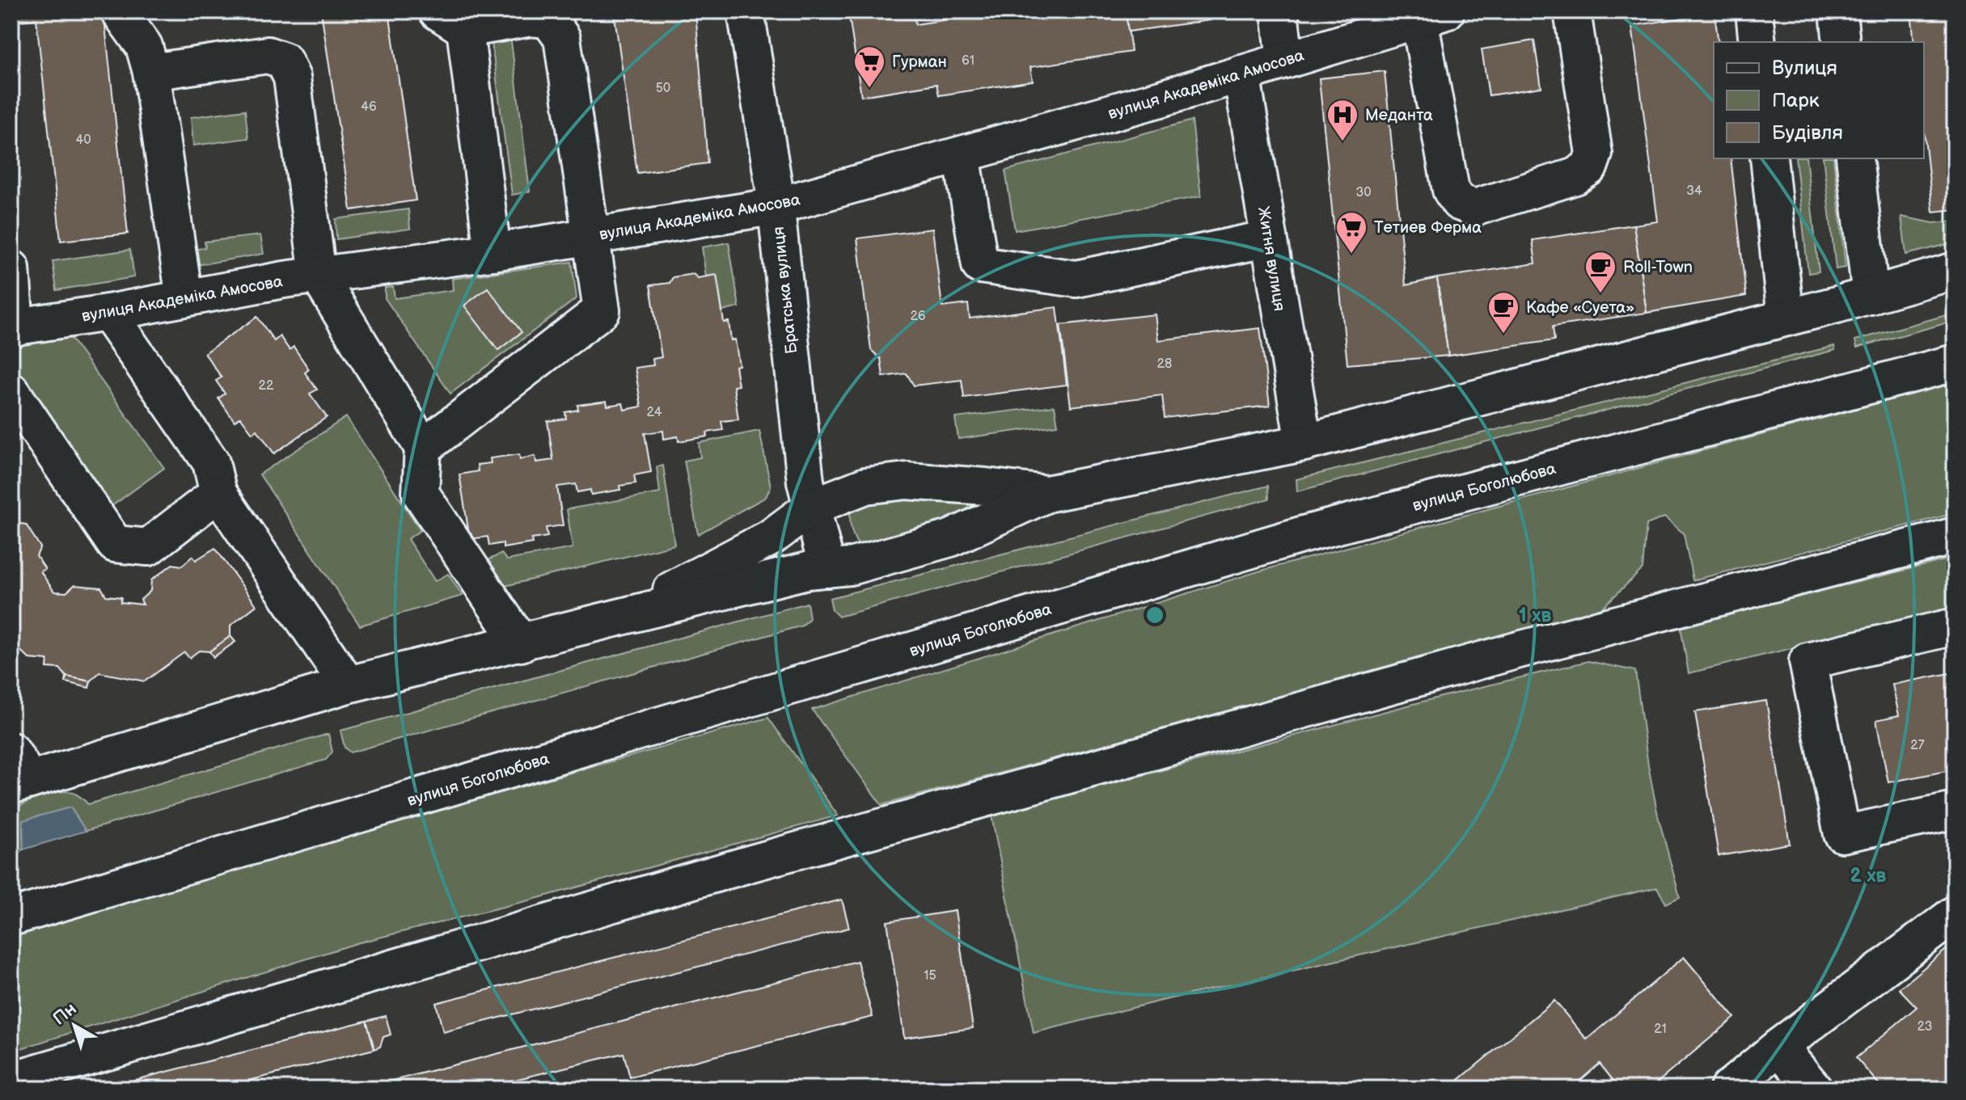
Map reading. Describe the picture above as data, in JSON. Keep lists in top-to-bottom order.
{
  "streets": {
    "street": [
      "вулиця Академіка Амосова",
      "Житня вулиця",
      "Братська вулиця",
      "вулиця Боголюбова"
    ]
  },
  "crossings": [
    ["вулиця Академіка Амосова", "Житня вулиця"],
    ["вулиця Академіка Амосова", "Братська вулиця"]
  ],
  "places": {
    "supermarket": ["Гурман", "Тетиев Ферма"],
    "hospital": ["Меданта"],
    "cafe": ["Roll-Town", "Кафе «Суета»"]
  },
  "house_numbers": [
    "61",
    "50",
    "46",
    "40",
    "34",
    "30",
    "26",
    "28",
    "22",
    "24",
    "27",
    "15",
    "23",
    "21"
  ],
  "legend": ["Вулиця", "Парк", "Будівля"],
  "north": "top left",
  "rings": ["1 хв", "2 хв"]
}
